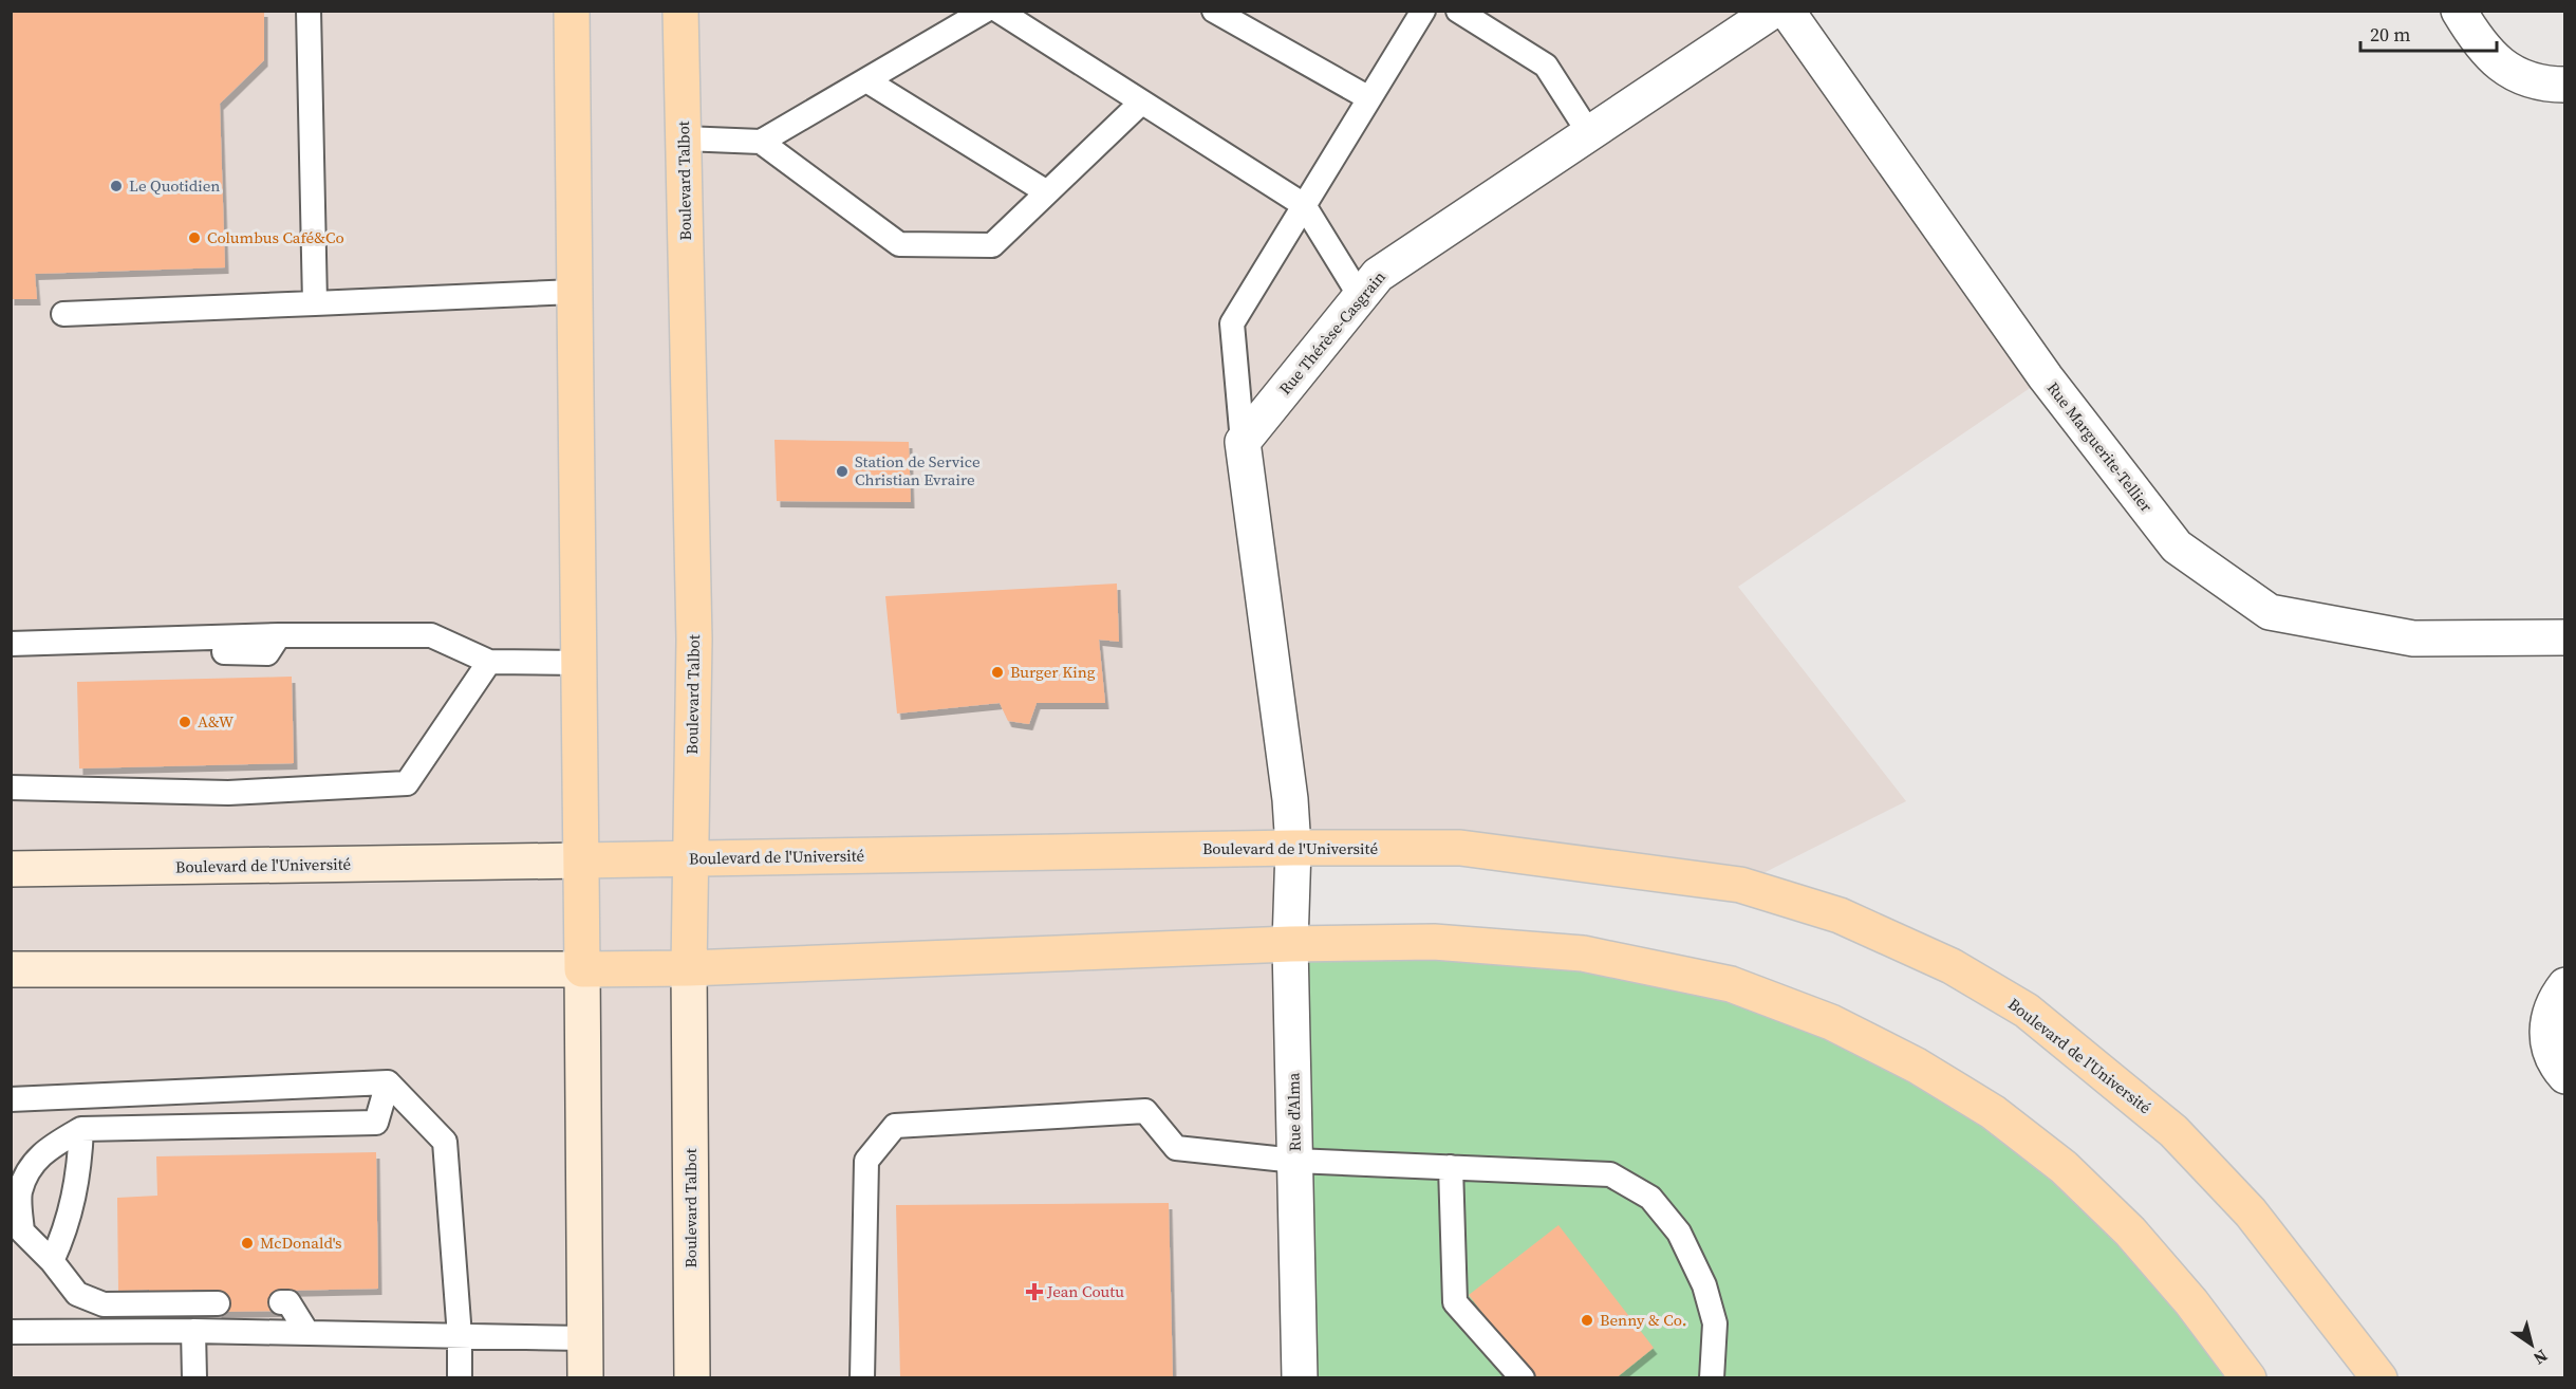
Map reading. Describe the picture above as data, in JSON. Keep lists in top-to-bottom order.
{
  "streets": {
    "main road": ["Boulevard Talbot", "Boulevard de l'Université"],
    "street": ["Rue Thérèse-Casgrain", "Rue Marguerite-Tellier", "Rue d'Alma"]
  },
  "crossings": [
    ["Boulevard Talbot", "Boulevard de l'Université"],
    ["Boulevard de l'Université", "Rue d'Alma"]
  ],
  "places": {
    "other": [
      "Le Quotidien",
      "Columbus Café&Co",
      "Station de Service Christian Evraire",
      "Burger King",
      "A&W",
      "McDonald's",
      "Benny & Co."
    ],
    "health": ["Jean Coutu"]
  },
  "scale_bar": "20 m",
  "north": "bottom right"
}
